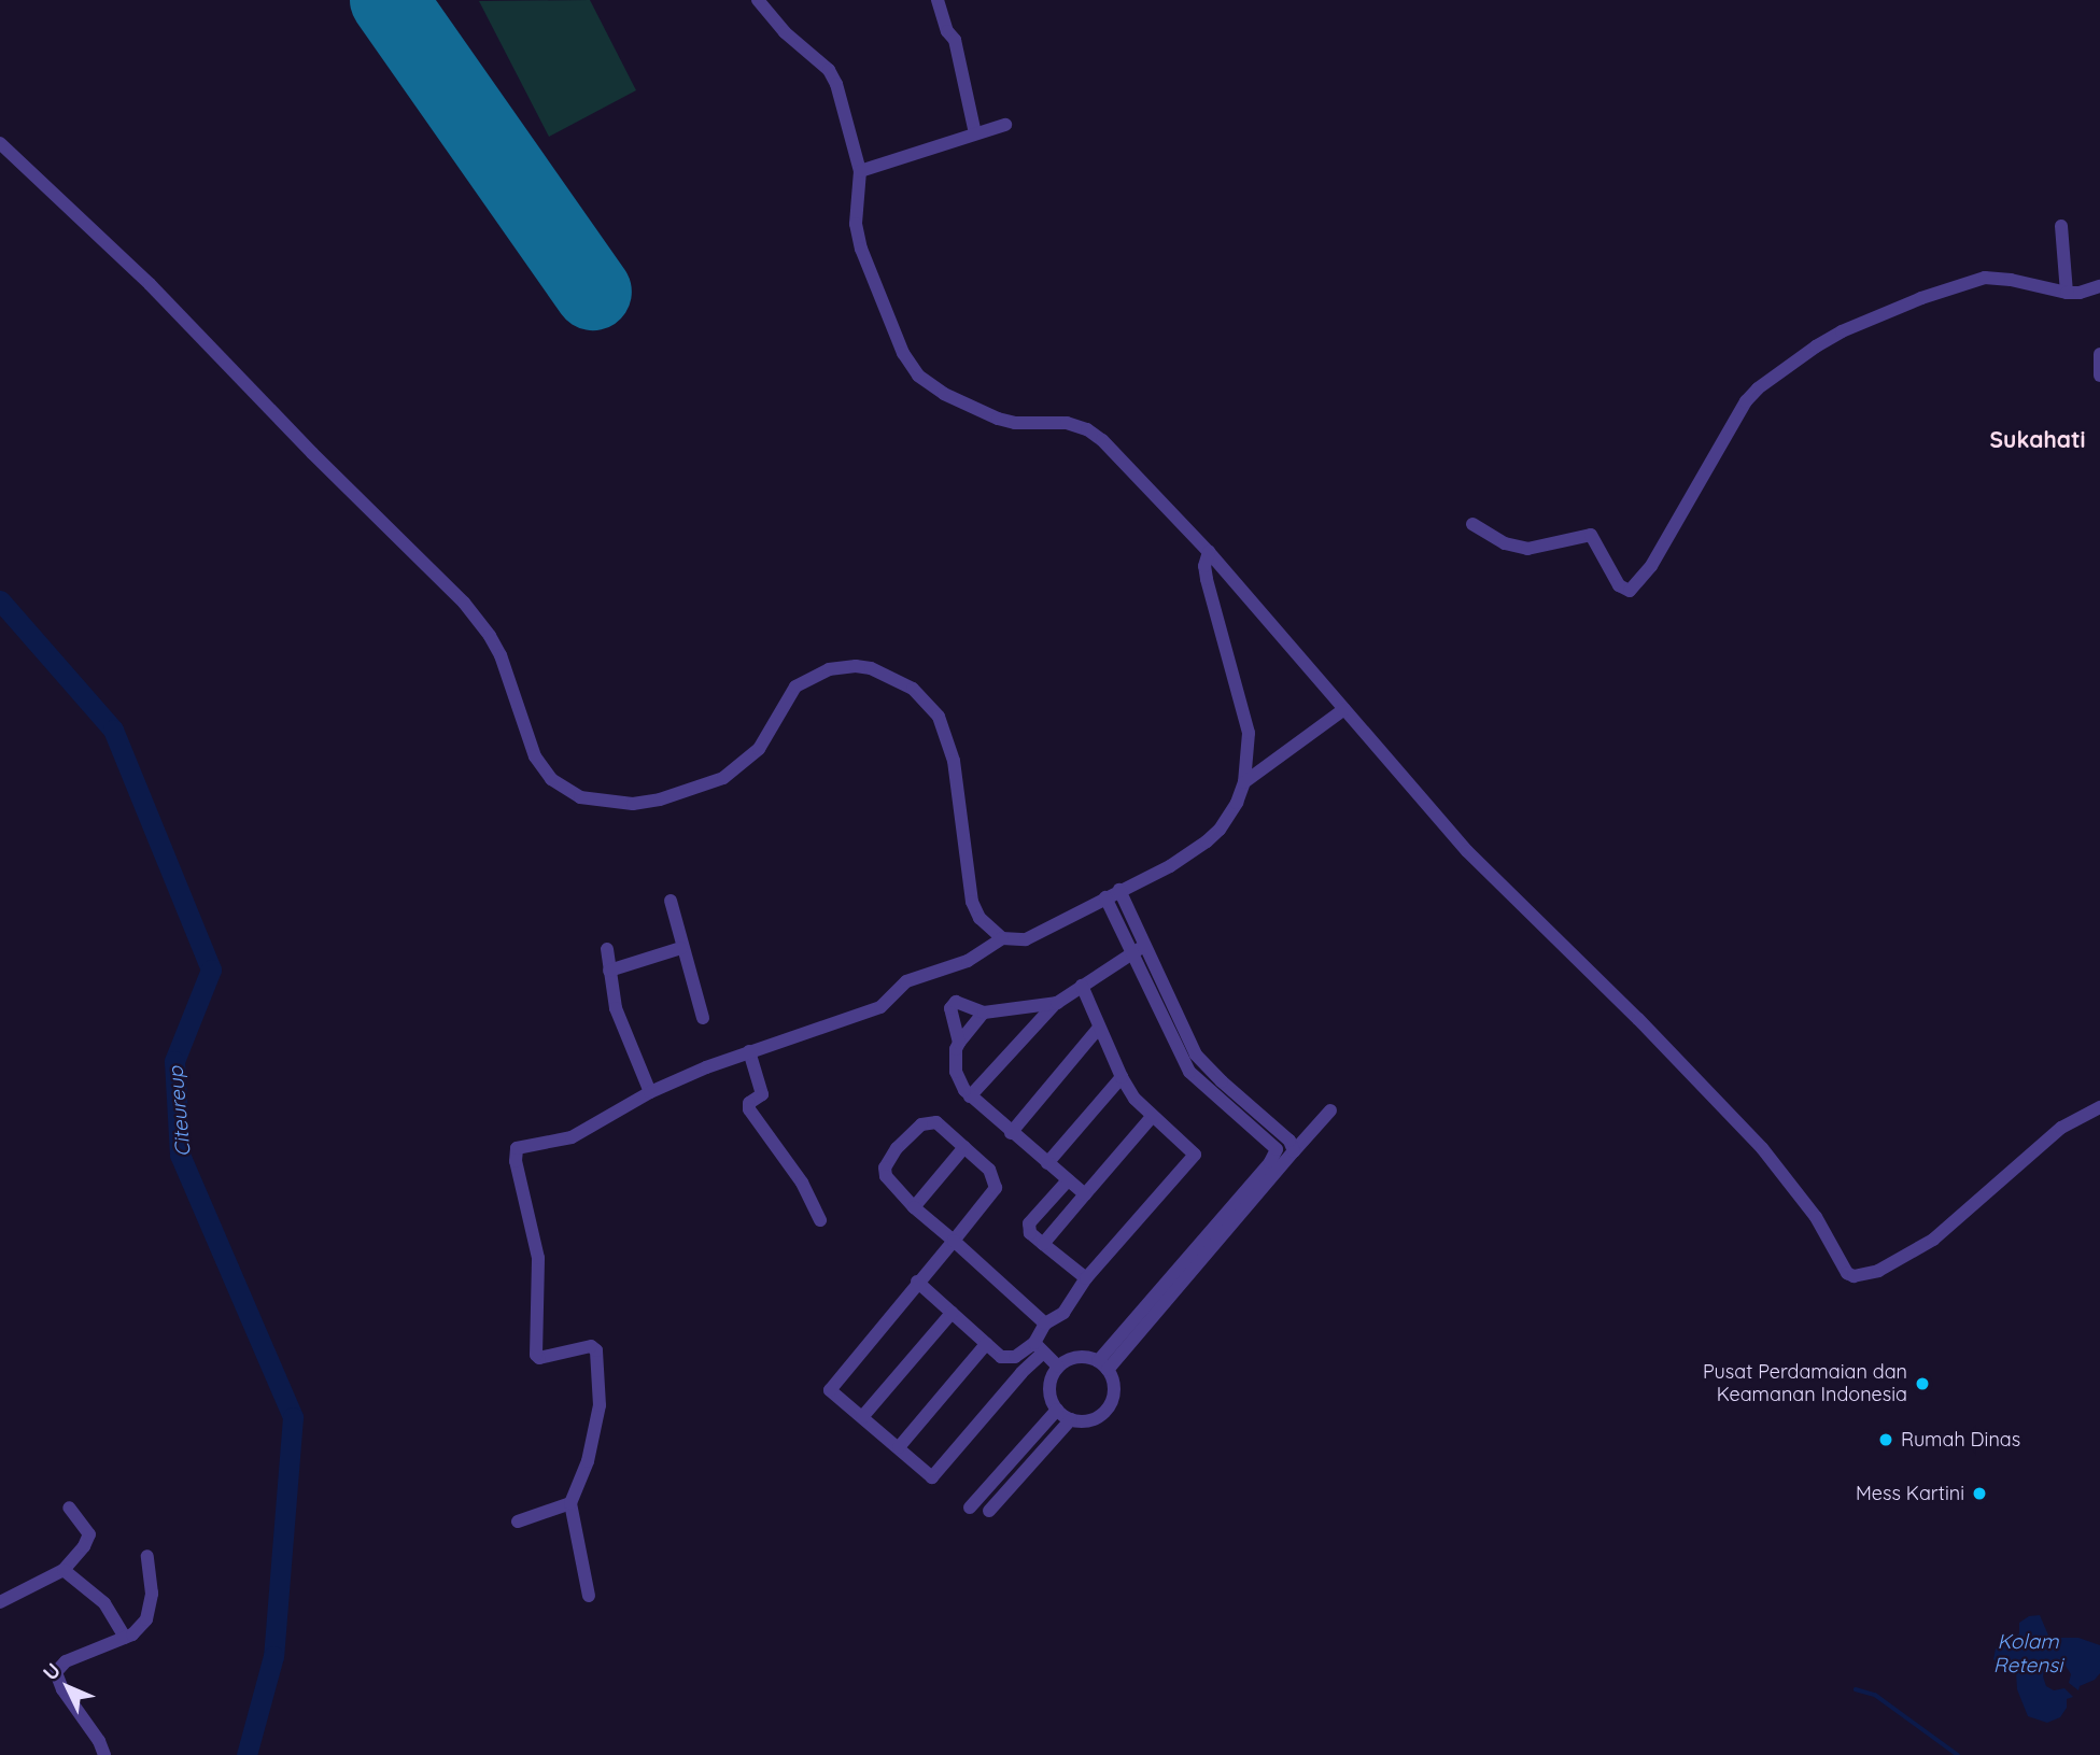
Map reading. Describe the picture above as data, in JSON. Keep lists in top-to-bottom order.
{
  "districts": ["Sukahati"],
  "water": ["Citeureup", "Kolam Retensi"],
  "places": ["Pusat Perdamaian dan Keamanan Indonesia", "Rumah Dinas", "Mess Kartini"],
  "north": "top left"
}
